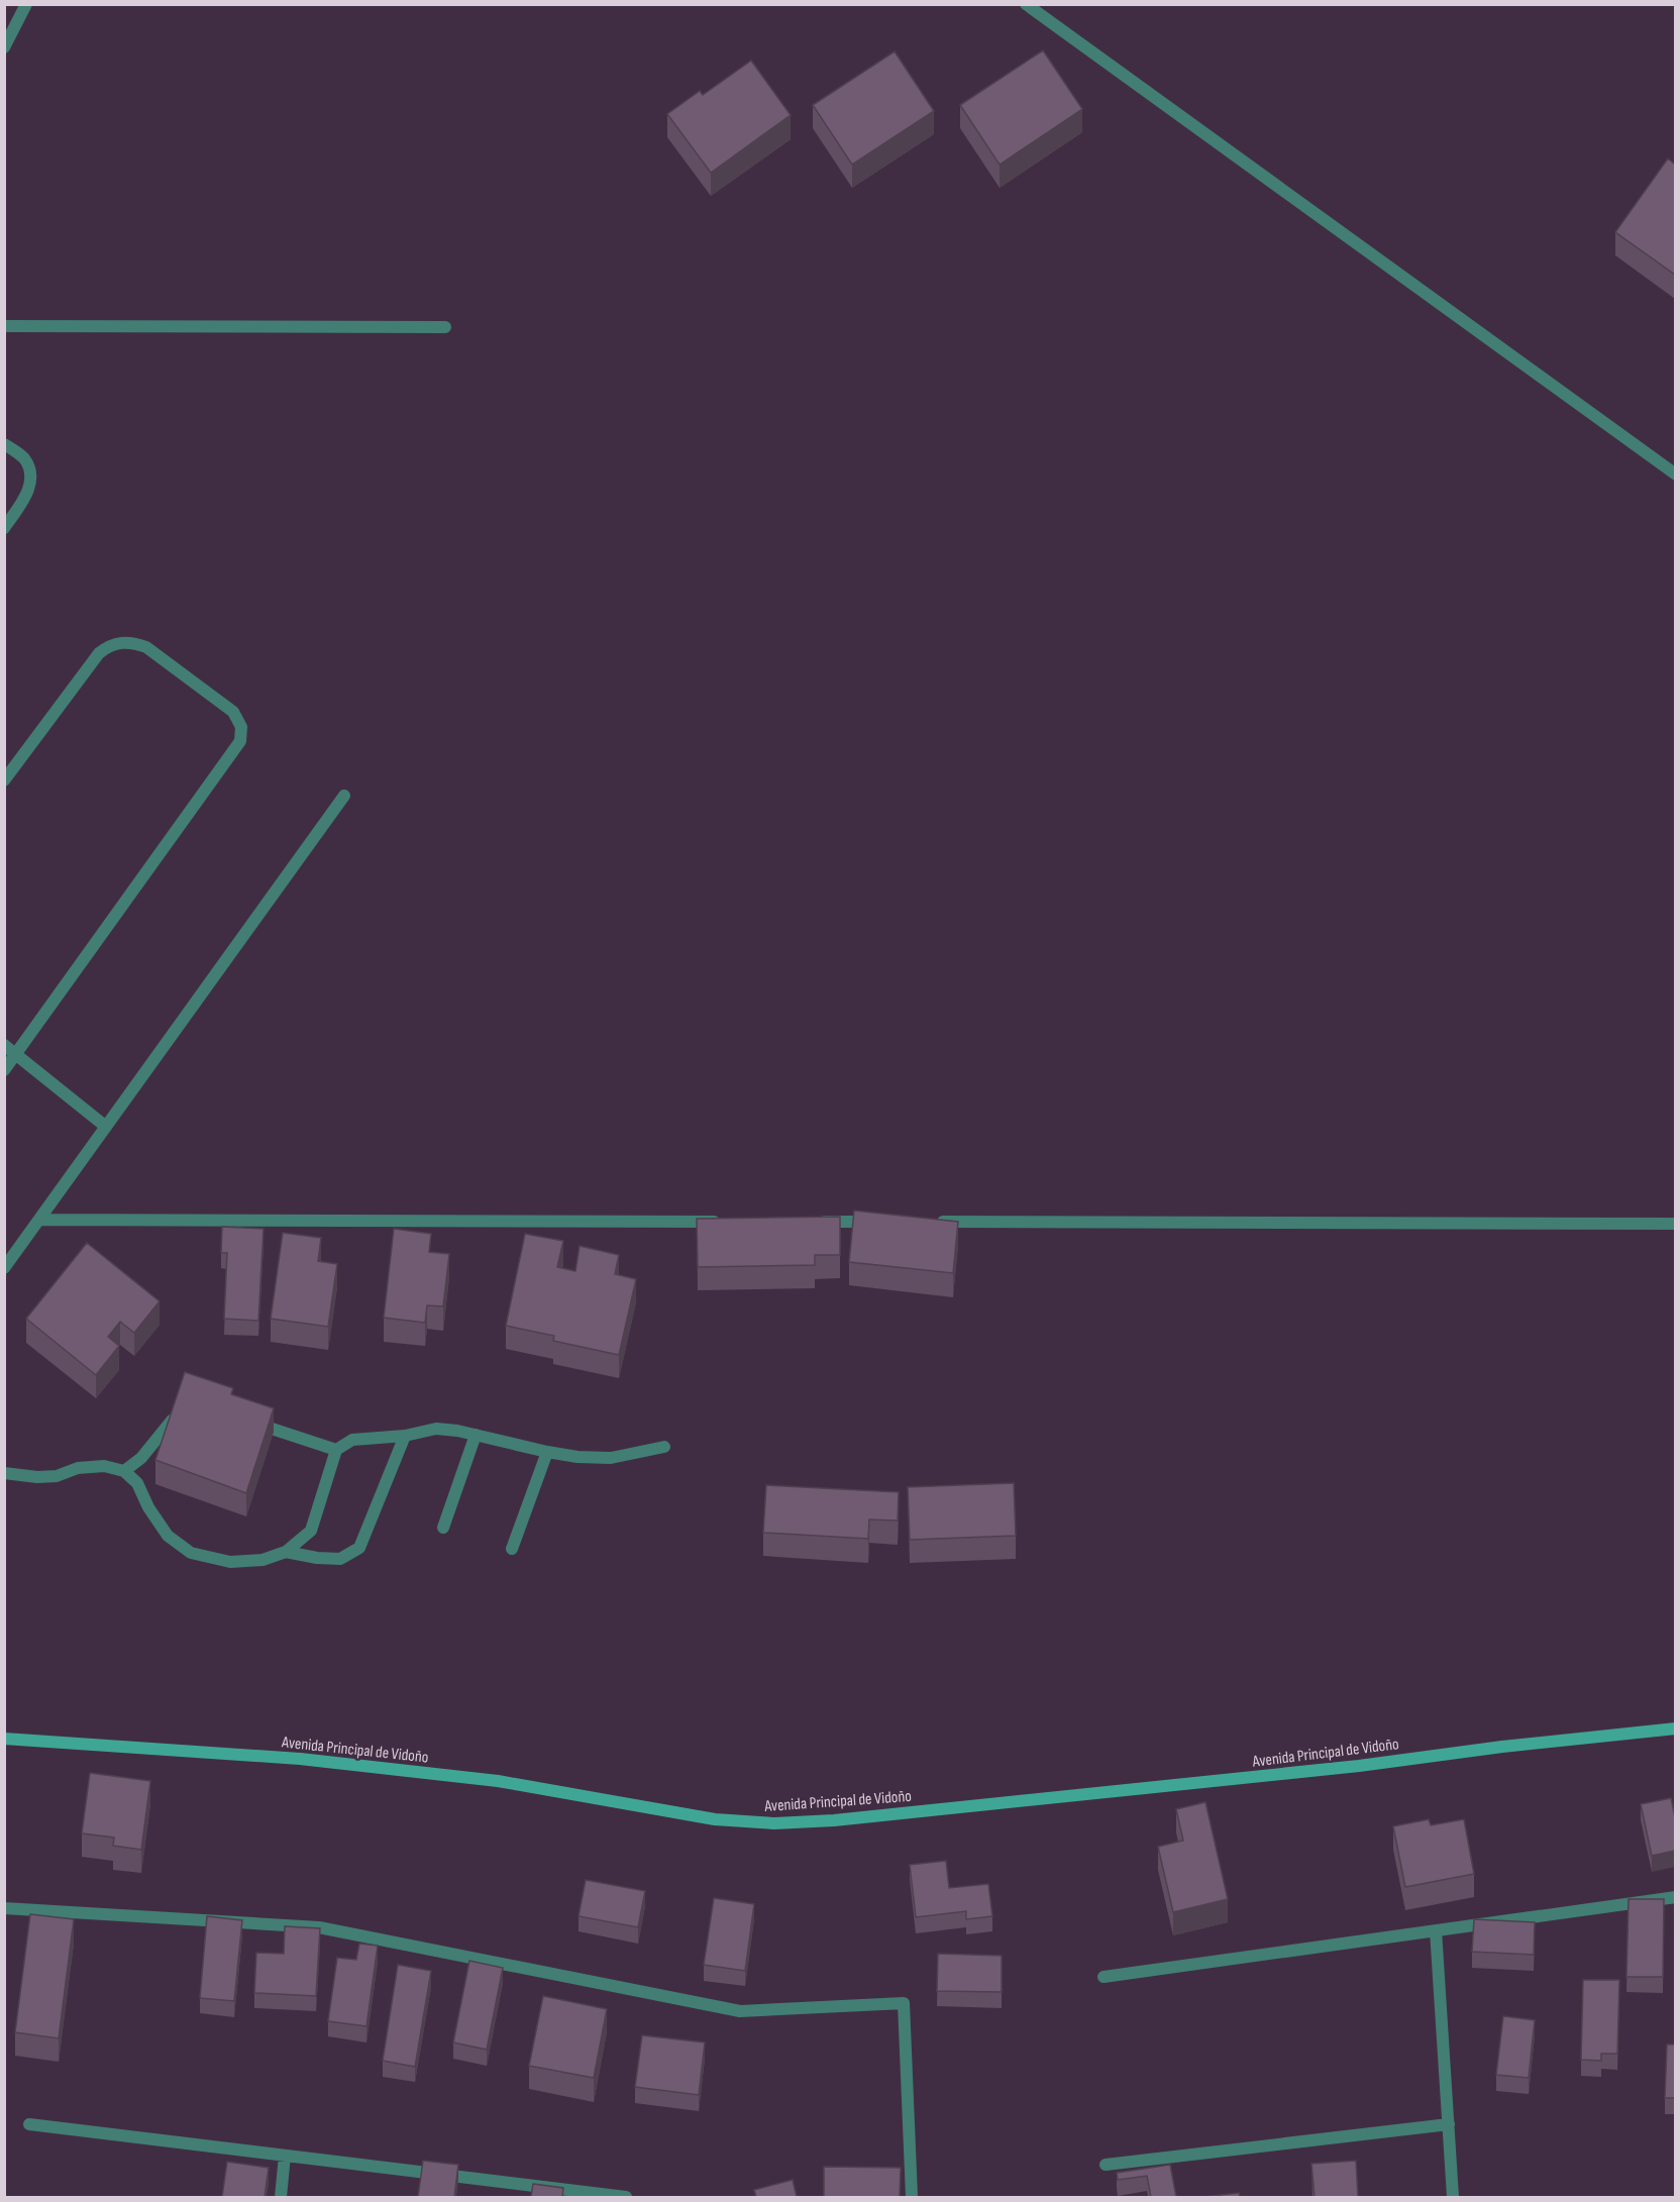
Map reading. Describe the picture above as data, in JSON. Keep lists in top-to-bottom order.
{
  "streets": {
    "main road": ["Avenida Principal de Vidoño"]
  }
}
